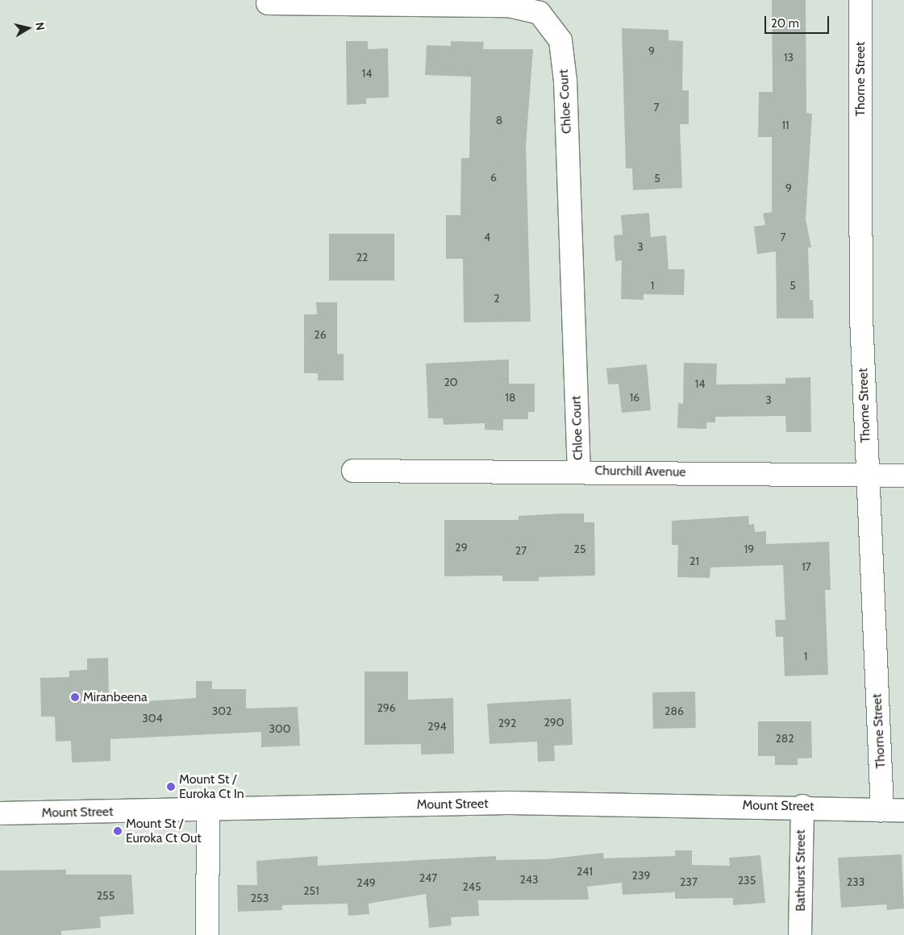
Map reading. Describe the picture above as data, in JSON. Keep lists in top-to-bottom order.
{
  "streets": {
    "main road": [
      "Thorne Street",
      "Chloe Court",
      "Churchill Avenue",
      "Mount Street",
      "Bathurst Street"
    ]
  },
  "crossings": [
    ["Thorne Street", "Churchill Avenue"],
    ["Thorne Street", "Mount Street"],
    ["Chloe Court", "Churchill Avenue"],
    ["Mount Street", "Bathurst Street"]
  ],
  "places": ["Miranbeena", "Mount St / Euroka Ct In", "Mount St / Euroka Ct Out"],
  "house_numbers": [
    "9",
    "13",
    "14",
    "7",
    "8",
    "11",
    "6",
    "5",
    "9",
    "4",
    "7",
    "3",
    "22",
    "1",
    "5",
    "2",
    "26",
    "20",
    "14",
    "18",
    "16",
    "3",
    "29",
    "25",
    "19",
    "27",
    "21",
    "17",
    "1",
    "296",
    "302",
    "286",
    "304",
    "290",
    "292",
    "294",
    "300",
    "282",
    "241",
    "239",
    "247",
    "243",
    "235",
    "237",
    "233",
    "249",
    "245",
    "251",
    "255",
    "253"
  ],
  "scale_bar": "20 m",
  "north": "right"
}
